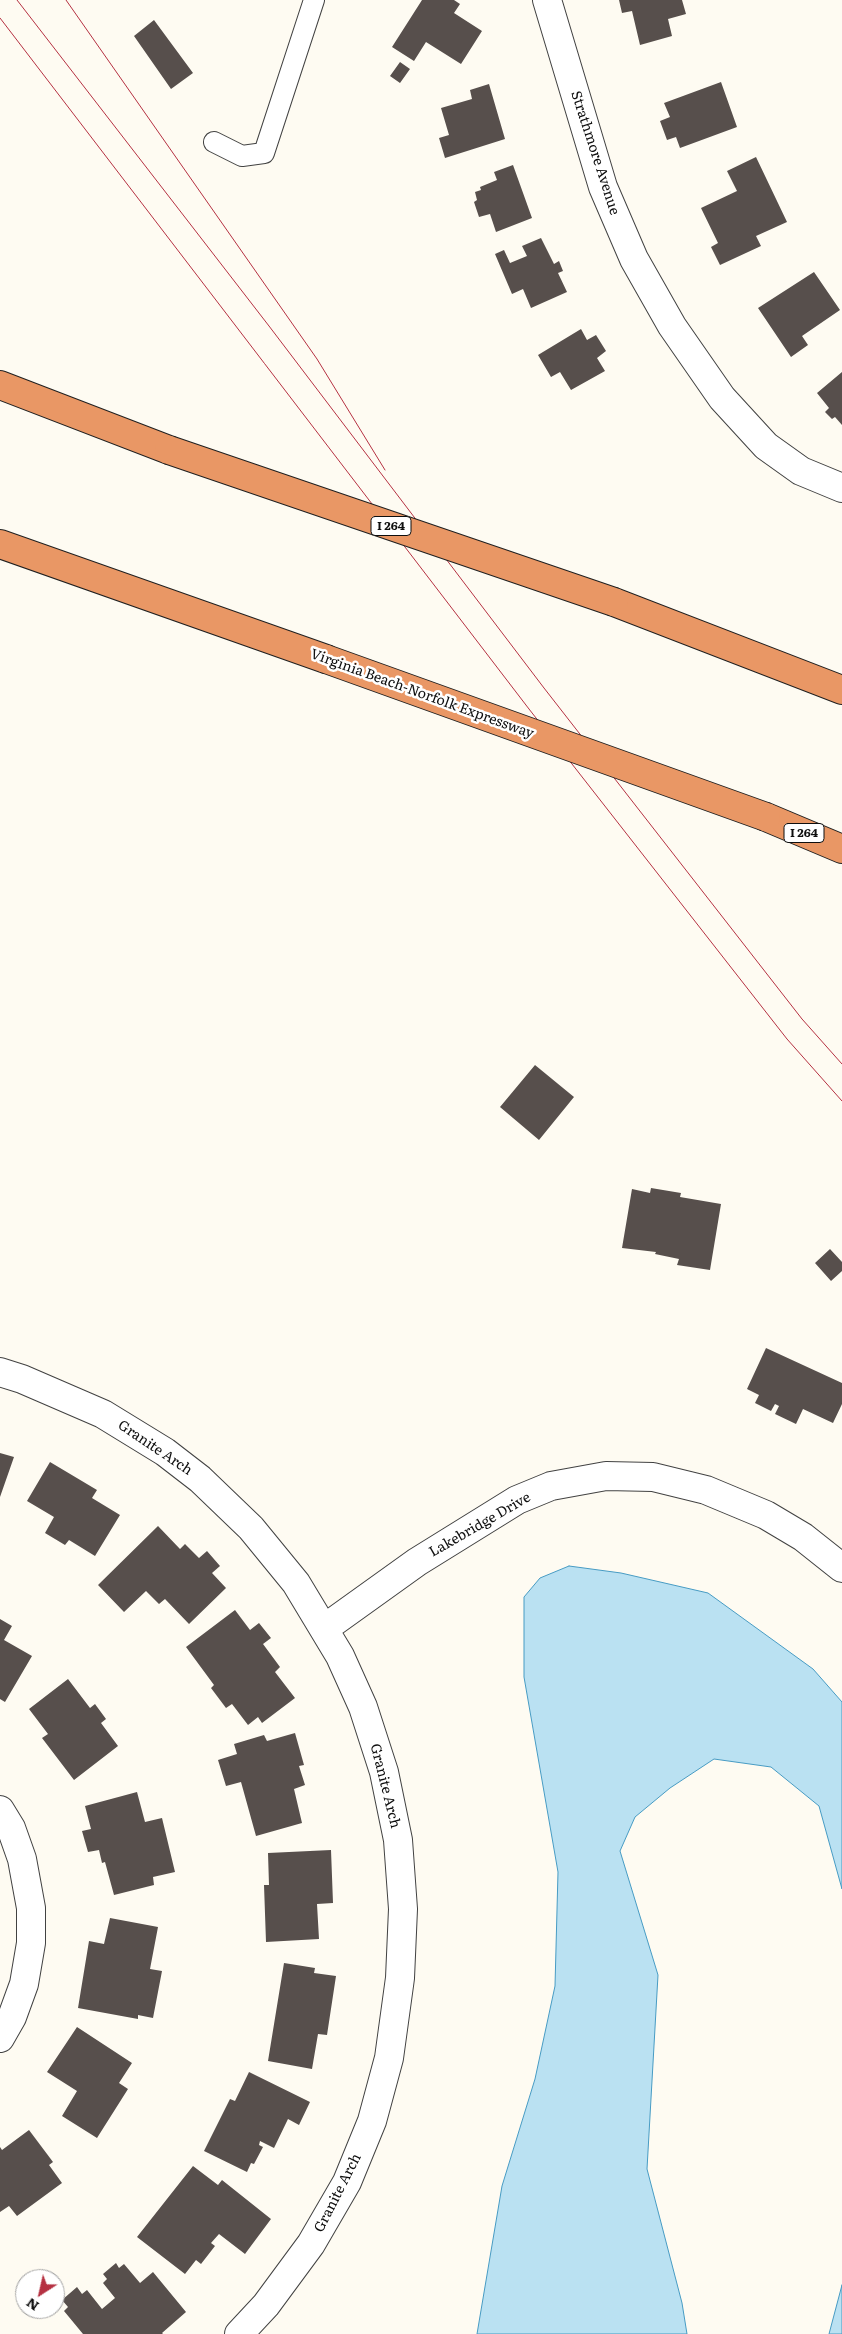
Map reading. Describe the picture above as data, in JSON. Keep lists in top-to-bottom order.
{
  "streets": {
    "highway": ["I 264", "Virginia Beach-Norfolk Expressway"],
    "street": ["Strathmore Avenue", "Granite Arch", "Lakebridge Drive"]
  },
  "crossings": [
    ["Granite Arch", "Lakebridge Drive"]
  ],
  "north": "bottom left"
}
